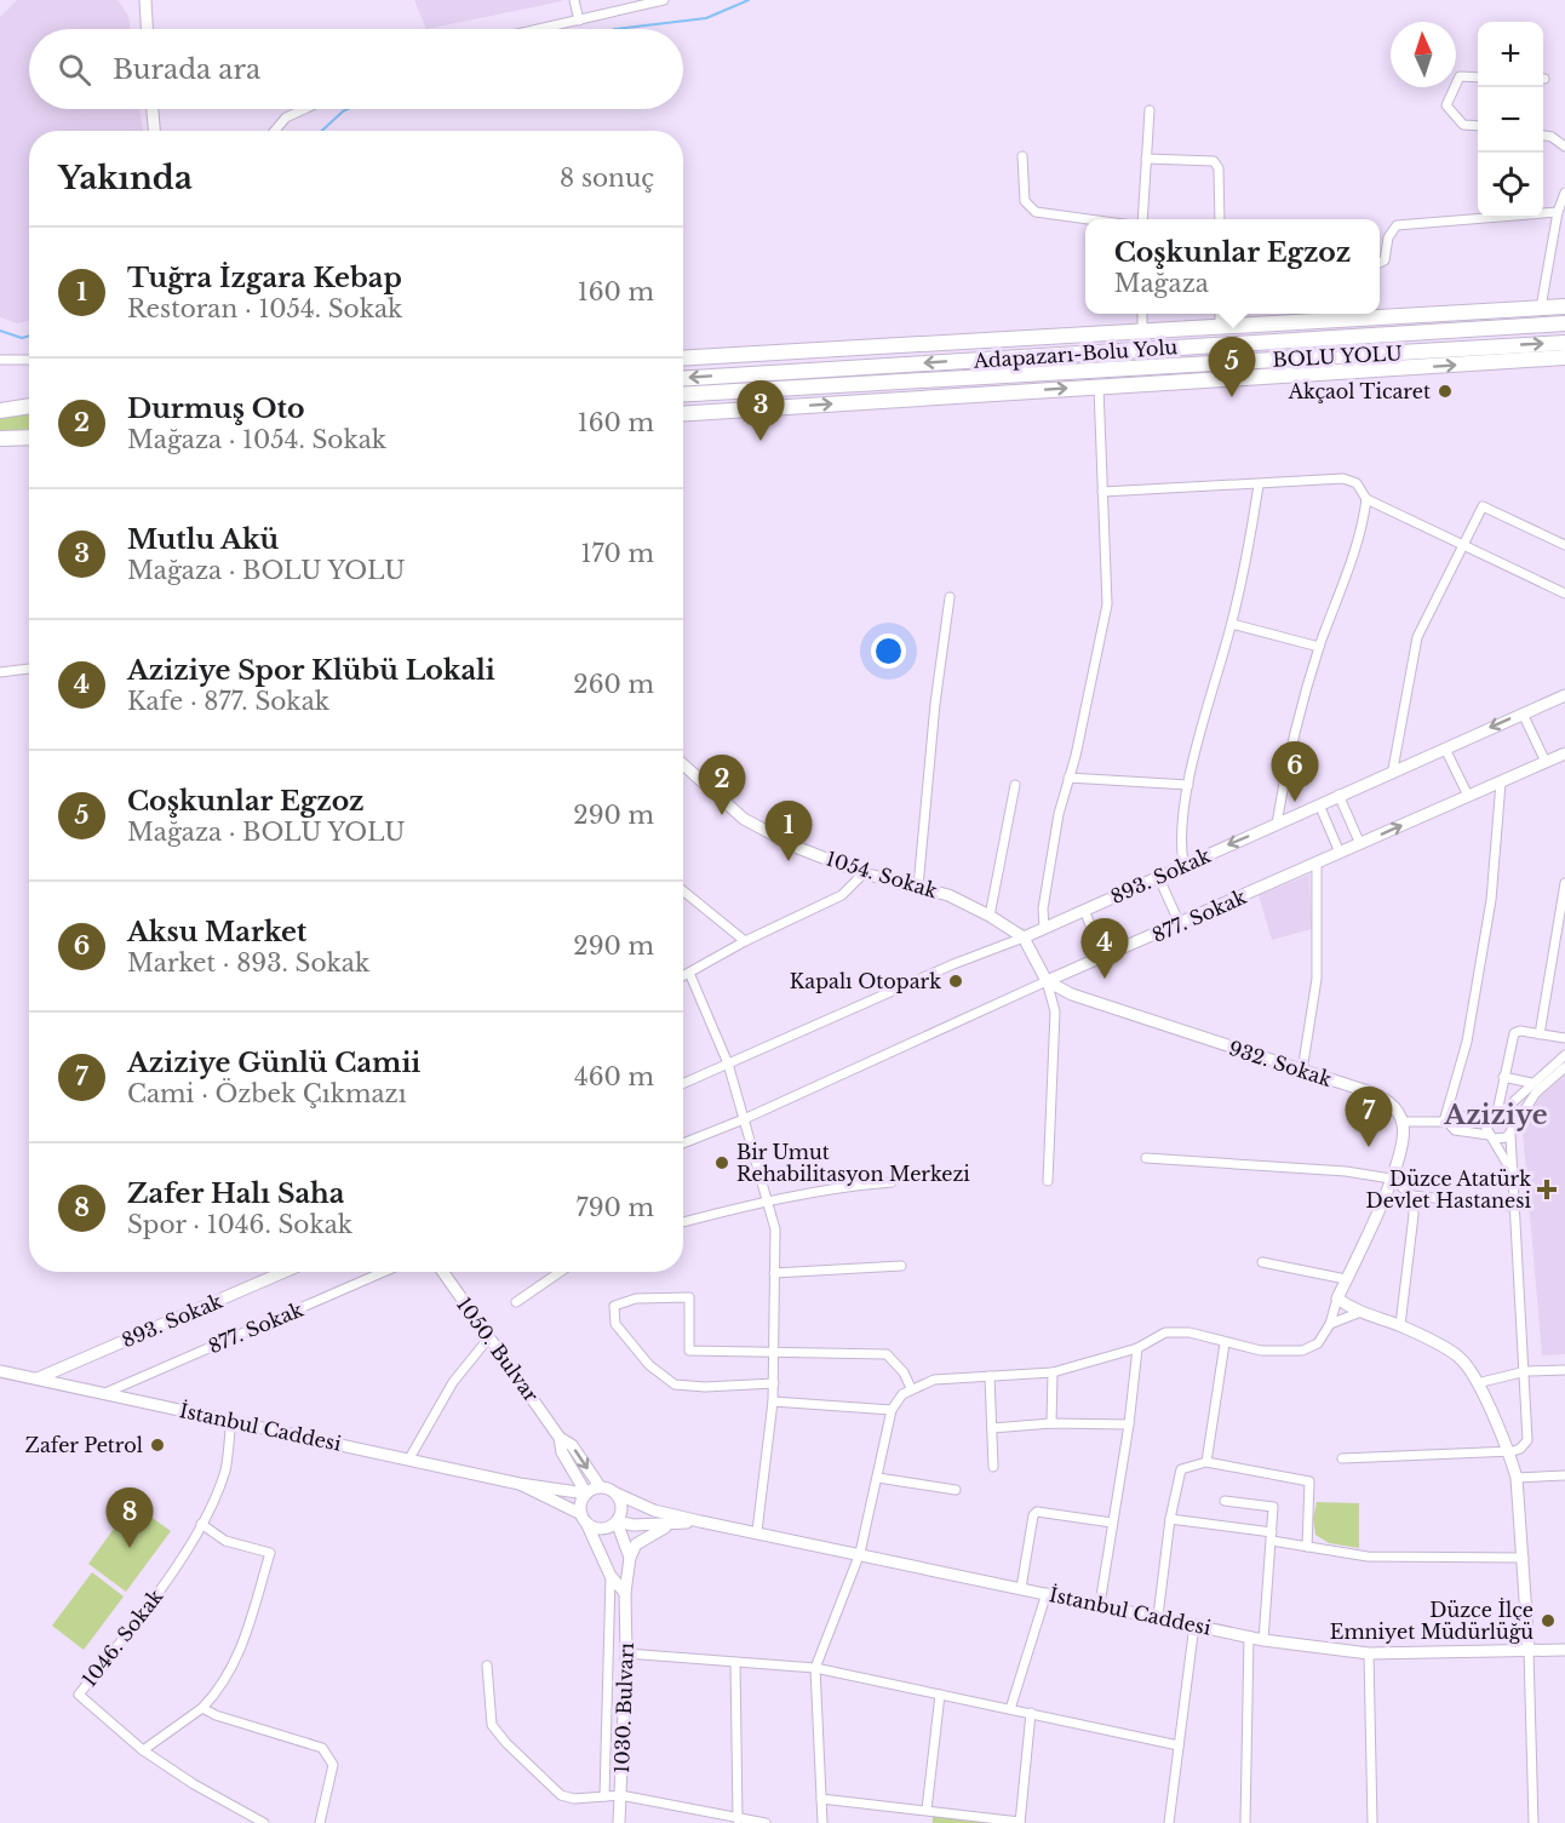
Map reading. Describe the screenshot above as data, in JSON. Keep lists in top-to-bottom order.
{
  "streets": {
    "highway": ["Adapazarı-Bolu Yolu", "BOLU YOLU"],
    "street": [
      "1054. Sokak",
      "893. Sokak",
      "877. Sokak",
      "932. Sokak",
      "1050. Bulvar",
      "İstanbul Caddesi",
      "1046. Sokak",
      "1030. Bulvarı"
    ]
  },
  "crossings": [
    ["1054. Sokak", "893. Sokak"],
    ["893. Sokak", "İstanbul Caddesi"],
    ["877. Sokak", "932. Sokak"],
    ["877. Sokak", "İstanbul Caddesi"],
    ["İstanbul Caddesi", "1046. Sokak"],
    ["İstanbul Caddesi", "1030. Bulvarı"]
  ],
  "districts": ["Aziziye"],
  "places": {
    "other": [
      "Akçaol Ticaret",
      "Kapalı Otopark",
      "Bir Umut Rehabilitasyon Merkezi",
      "Zafer Petrol",
      "Düzce İlçe Emniyet Müdürlüğü"
    ],
    "health": ["Düzce Atatürk Devlet Hastanesi"]
  },
  "north": "top",
  "page": {
    "map_buttons": ["+", "−"],
    "search": "Burada ara",
    "heading": ["Yakında", "8 sonuç"],
    "popup": ["Coşkunlar Egzoz", "Mağaza"],
    "list": [
      {
        "mark": "1",
        "name": "Tuğra İzgara Kebap",
        "note": "Restoran · 1054. Sokak",
        "value": "160 m"
      },
      {
        "mark": "2",
        "name": "Durmuş Oto",
        "note": "Mağaza · 1054. Sokak",
        "value": "160 m"
      },
      {
        "mark": "3",
        "name": "Mutlu Akü",
        "note": "Mağaza · BOLU YOLU",
        "value": "170 m"
      },
      {
        "mark": "4",
        "name": "Aziziye Spor Klübü Lokali",
        "note": "Kafe · 877. Sokak",
        "value": "260 m"
      },
      {
        "mark": "5",
        "name": "Coşkunlar Egzoz",
        "note": "Mağaza · BOLU YOLU",
        "value": "290 m"
      },
      {
        "mark": "6",
        "name": "Aksu Market",
        "note": "Market · 893. Sokak",
        "value": "290 m"
      },
      {
        "mark": "7",
        "name": "Aziziye Günlü Camii",
        "note": "Cami · Özbek Çıkmazı",
        "value": "460 m"
      },
      {
        "mark": "8",
        "name": "Zafer Halı Saha",
        "note": "Spor · 1046. Sokak",
        "value": "790 m"
      }
    ],
    "pins": [
      "5",
      "3",
      "6",
      "2",
      "1",
      "4",
      "7",
      "8"
    ]
  }
}
